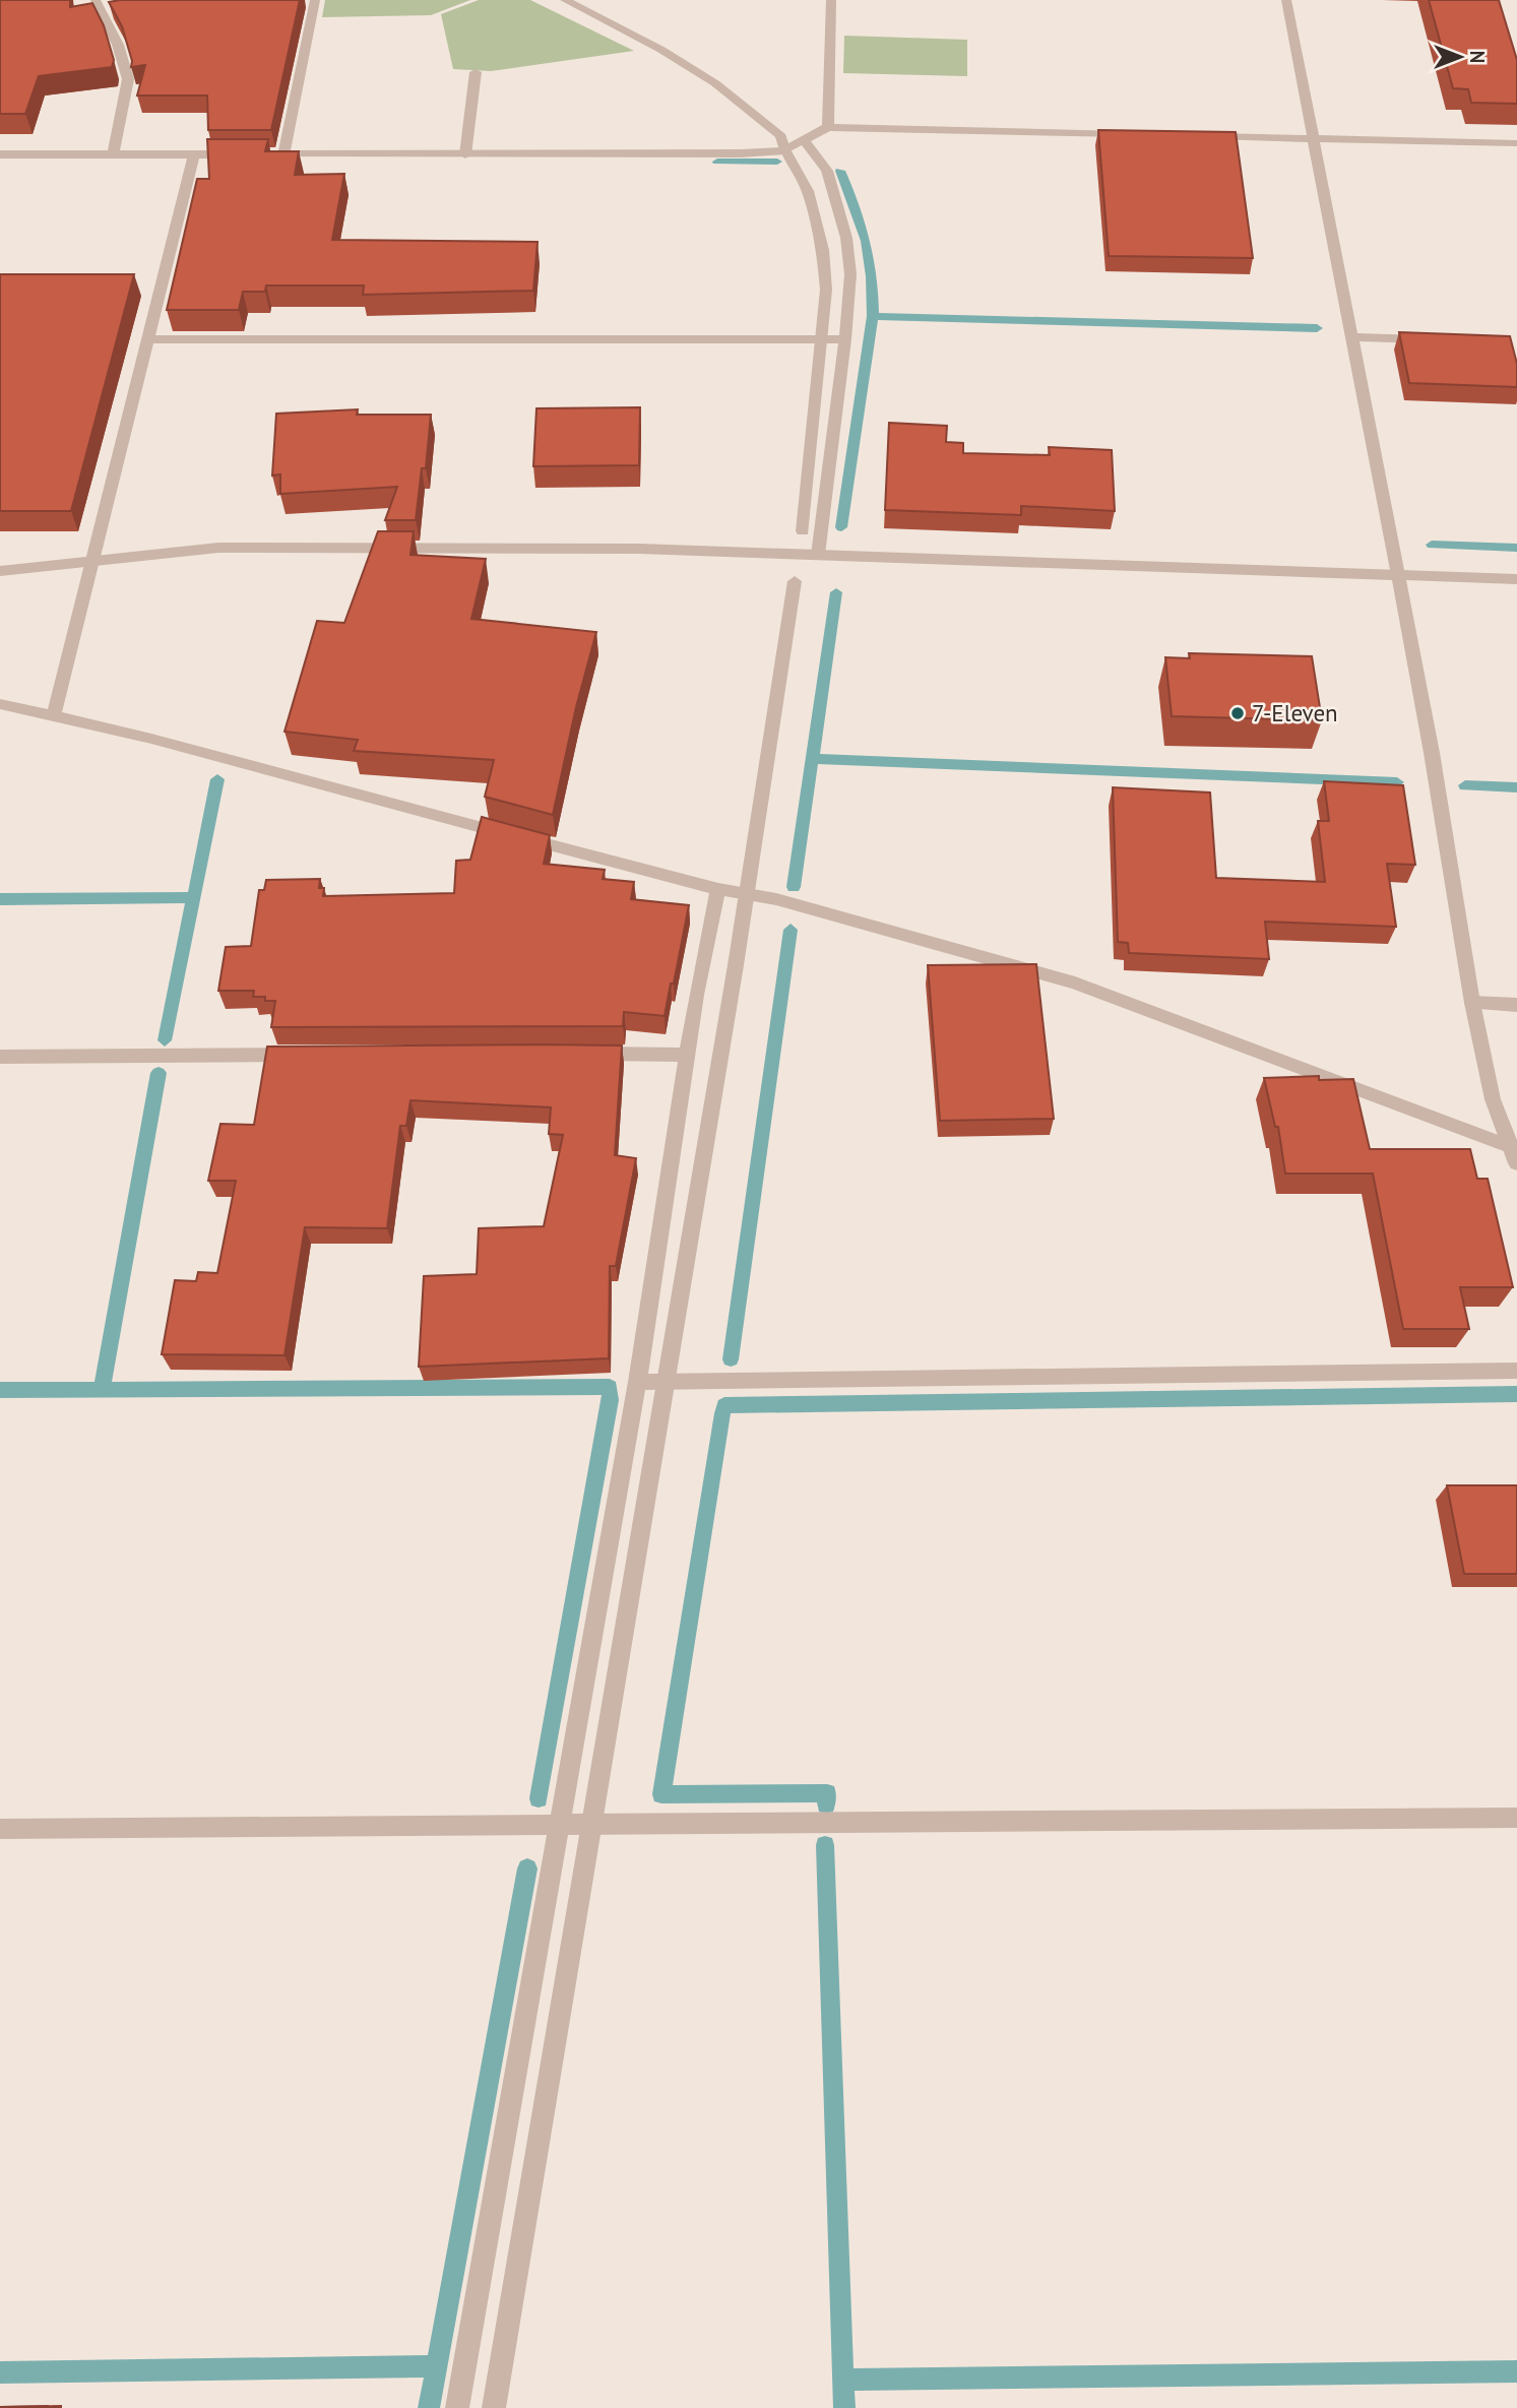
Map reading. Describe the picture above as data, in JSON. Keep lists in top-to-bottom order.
{
  "places": ["7-Eleven"],
  "north": "right"
}
